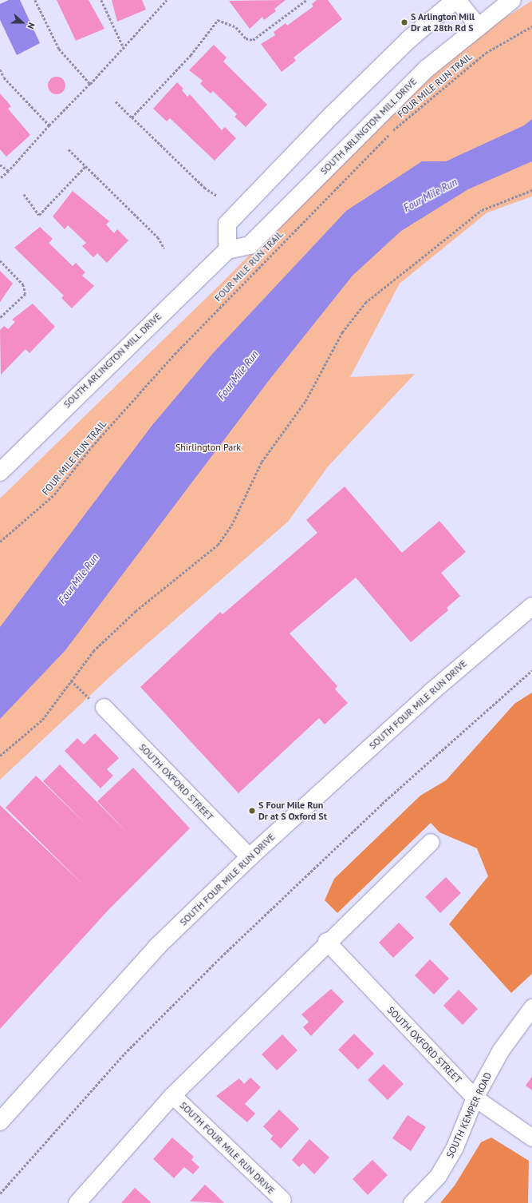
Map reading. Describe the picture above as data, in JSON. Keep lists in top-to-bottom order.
{
  "streets": {
    "street": [
      "SOUTH ARLINGTON MILL DRIVE",
      "SOUTH FOUR MILE RUN DRIVE",
      "SOUTH OXFORD STREET",
      "SOUTH KEMPER ROAD"
    ],
    "path": ["FOUR MILE RUN TRAIL"]
  },
  "crossings": [
    ["SOUTH FOUR MILE RUN DRIVE", "SOUTH OXFORD STREET"],
    ["SOUTH OXFORD STREET", "SOUTH KEMPER ROAD"]
  ],
  "water": ["Four Mile Run"],
  "parks": ["Shirlington Park"],
  "places": ["S Arlington Mill Dr at 28th Rd S", "S Four Mile Run Dr at S Oxford St"],
  "north": "right"
}
